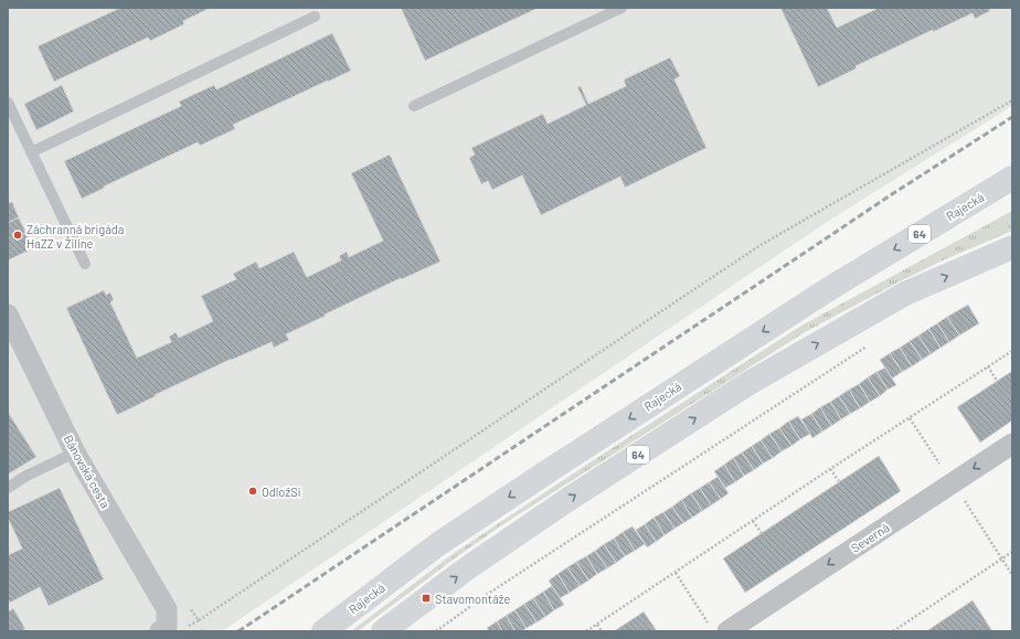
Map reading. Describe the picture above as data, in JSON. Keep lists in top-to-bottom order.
{
  "streets": {
    "main road": ["Rajecká", "64"],
    "street": ["Bánovská cesta", "Severná"]
  },
  "one_way": ["Severná"],
  "places": {
    "other": ["Záchranná brigáda HaZZ v Žiline", "OdložSi"],
    "transit": ["Stavomontáže"]
  }
}
